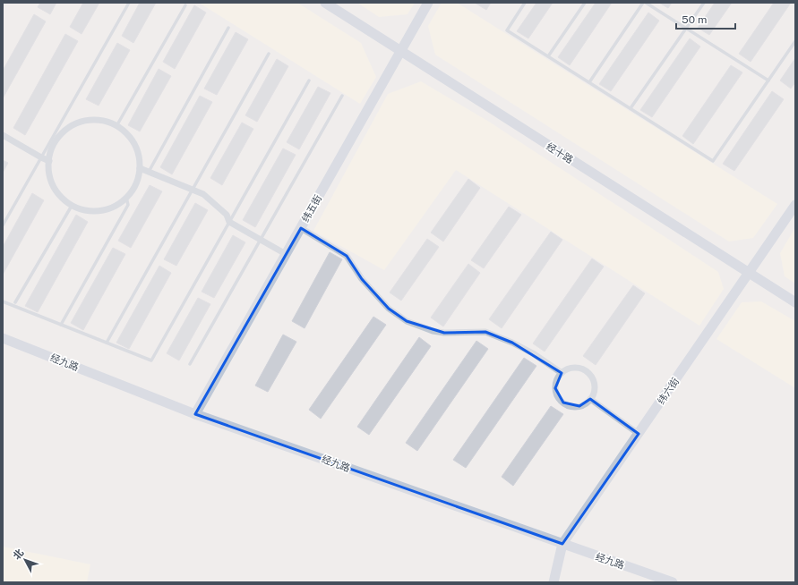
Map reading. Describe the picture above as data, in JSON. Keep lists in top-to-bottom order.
{
  "streets": {
    "street": [
      "经十路",
      "纬五街",
      "经九路",
      "纬六街"
    ]
  },
  "crossings": [
    ["经十路", "纬五街"],
    ["经十路", "纬六街"],
    ["纬五街", "经九路"],
    ["经九路", "纬六街"]
  ],
  "scale_bar": "50 m",
  "north": "top left"
}
